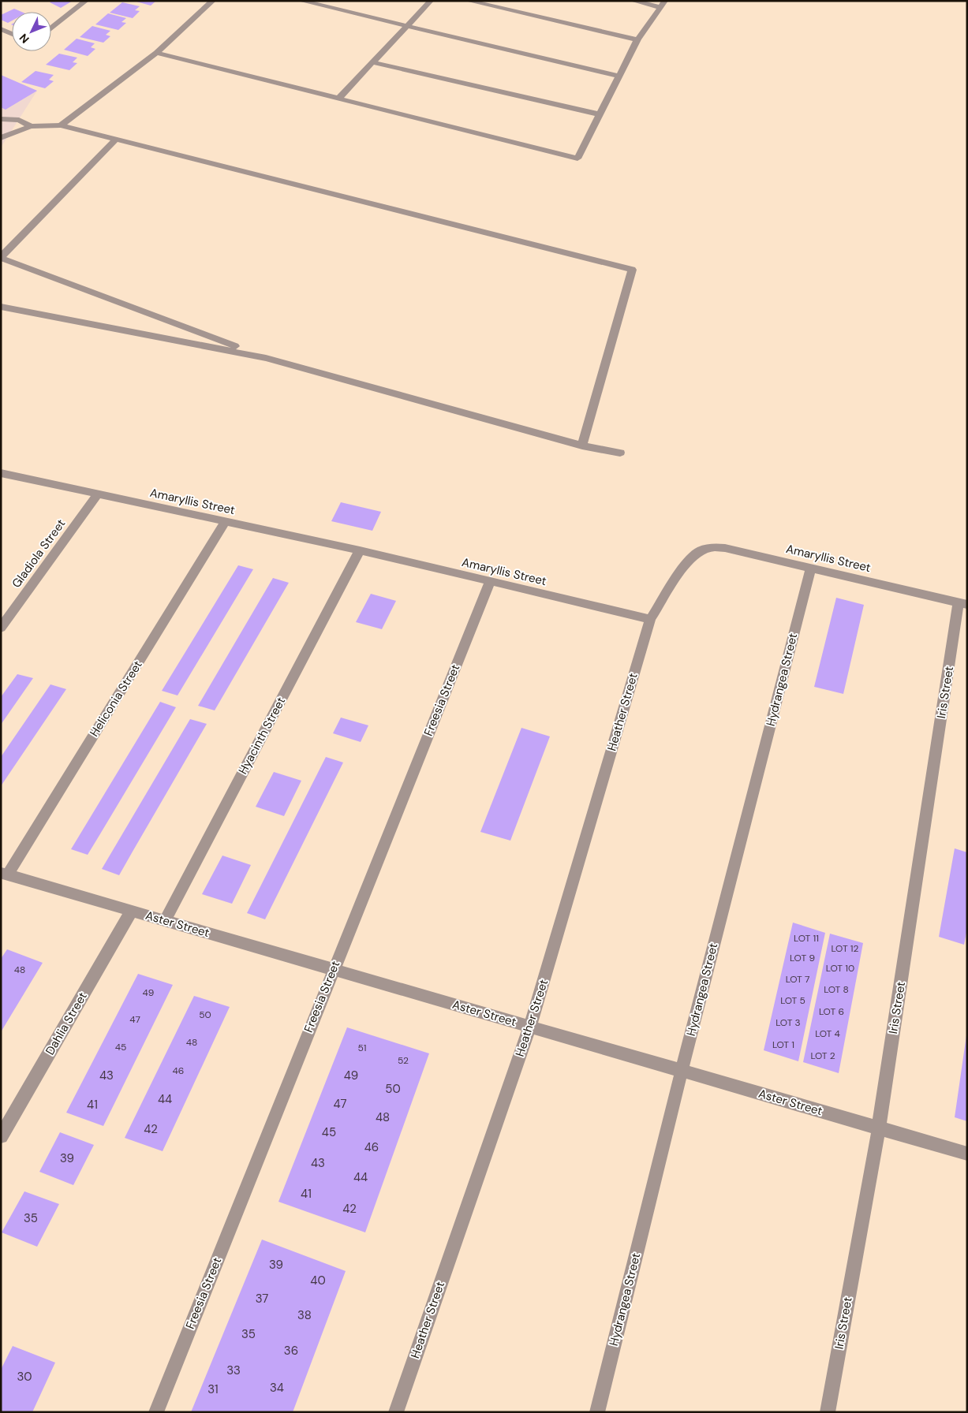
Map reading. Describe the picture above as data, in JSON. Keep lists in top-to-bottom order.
{
  "streets": {
    "street": [
      "Amaryllis Street",
      "Gladiola Street",
      "Hydrangea Street",
      "Iris Street",
      "Heliconia Street",
      "Freesia Street",
      "Heather Street",
      "Hyacinth Street",
      "Aster Street",
      "Dahlia Street"
    ]
  },
  "crossings": [
    ["Amaryllis Street", "Gladiola Street"],
    ["Amaryllis Street", "Hydrangea Street"],
    ["Amaryllis Street", "Iris Street"],
    ["Amaryllis Street", "Heliconia Street"],
    ["Amaryllis Street", "Freesia Street"],
    ["Amaryllis Street", "Heather Street"],
    ["Amaryllis Street", "Hyacinth Street"],
    ["Hydrangea Street", "Aster Street"],
    ["Iris Street", "Aster Street"],
    ["Heliconia Street", "Aster Street"],
    ["Freesia Street", "Aster Street"],
    ["Heather Street", "Aster Street"],
    ["Hyacinth Street", "Aster Street"],
    ["Aster Street", "Dahlia Street"]
  ],
  "house_numbers": [
    "LOT 11",
    "LOT 12",
    "LOT 9",
    "LOT 10",
    "48",
    "LOT 7",
    "LOT 8",
    "49",
    "LOT 5",
    "LOT 6",
    "50",
    "47",
    "LOT 3",
    "LOT 4",
    "48",
    "LOT 1",
    "45",
    "51",
    "LOT 2",
    "52",
    "46",
    "43",
    "49",
    "50",
    "44",
    "47",
    "41",
    "48",
    "42",
    "45",
    "46",
    "39",
    "43",
    "44",
    "41",
    "42",
    "35",
    "39",
    "40",
    "37",
    "38",
    "35",
    "36",
    "33",
    "30",
    "34",
    "31"
  ],
  "north": "bottom left"
}
